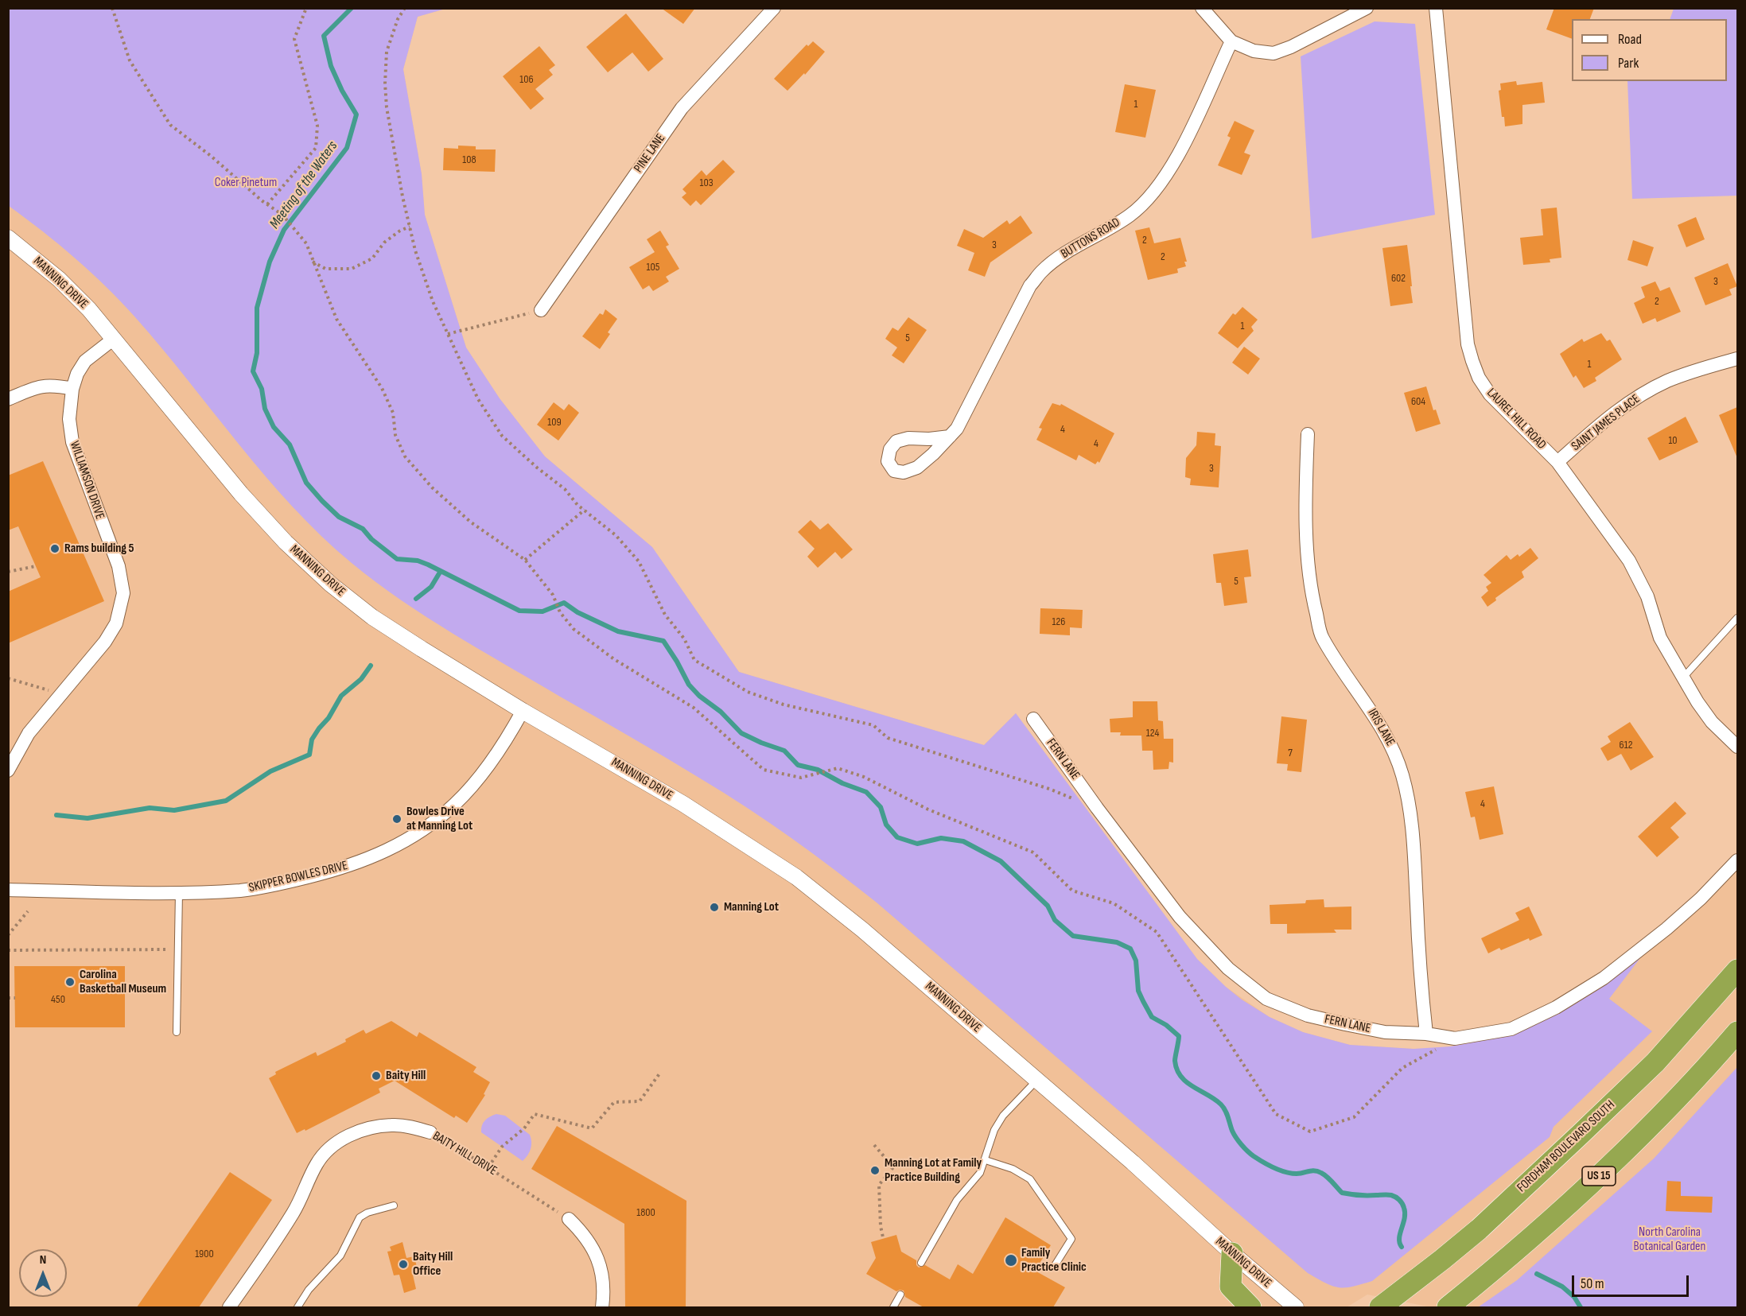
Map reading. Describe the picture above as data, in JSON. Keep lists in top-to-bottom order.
{
  "streets": {
    "highway": ["FORDHAM BOULEVARD SOUTH", "US 15"],
    "street": [
      "PINE LANE",
      "BUTTONS ROAD",
      "MANNING DRIVE",
      "LAUREL HILL ROAD",
      "SAINT JAMES PLACE",
      "WILLIAMSON DRIVE",
      "IRIS LANE",
      "FERN LANE",
      "SKIPPER BOWLES DRIVE",
      "BAITY HILL DRIVE"
    ]
  },
  "crossings": [
    ["MANNING DRIVE", "WILLIAMSON DRIVE"],
    ["MANNING DRIVE", "SKIPPER BOWLES DRIVE"],
    ["LAUREL HILL ROAD", "SAINT JAMES PLACE"],
    ["IRIS LANE", "FERN LANE"]
  ],
  "water": ["Meeting of the Waters"],
  "parks": ["Coker Pinetum", "North Carolina Botanical Garden"],
  "places": [
    "Rams building 5",
    "Bowles Drive at Manning Lot",
    "Manning Lot",
    "Carolina Basketball Museum",
    "Baity Hill",
    "Manning Lot at Family Practice Building",
    "Family Practice Clinic",
    "Baity Hill Office"
  ],
  "house_numbers": [
    "106",
    "1",
    "108",
    "103",
    "2",
    "3",
    "2",
    "105",
    "602",
    "3",
    "2",
    "1",
    "5",
    "1",
    "604",
    "109",
    "4",
    "10",
    "4",
    "3",
    "5",
    "126",
    "124",
    "612",
    "7",
    "4",
    "450",
    "1800",
    "1900"
  ],
  "legend": ["Road", "Park"],
  "scale_bar": "50 m",
  "north": "top"
}
